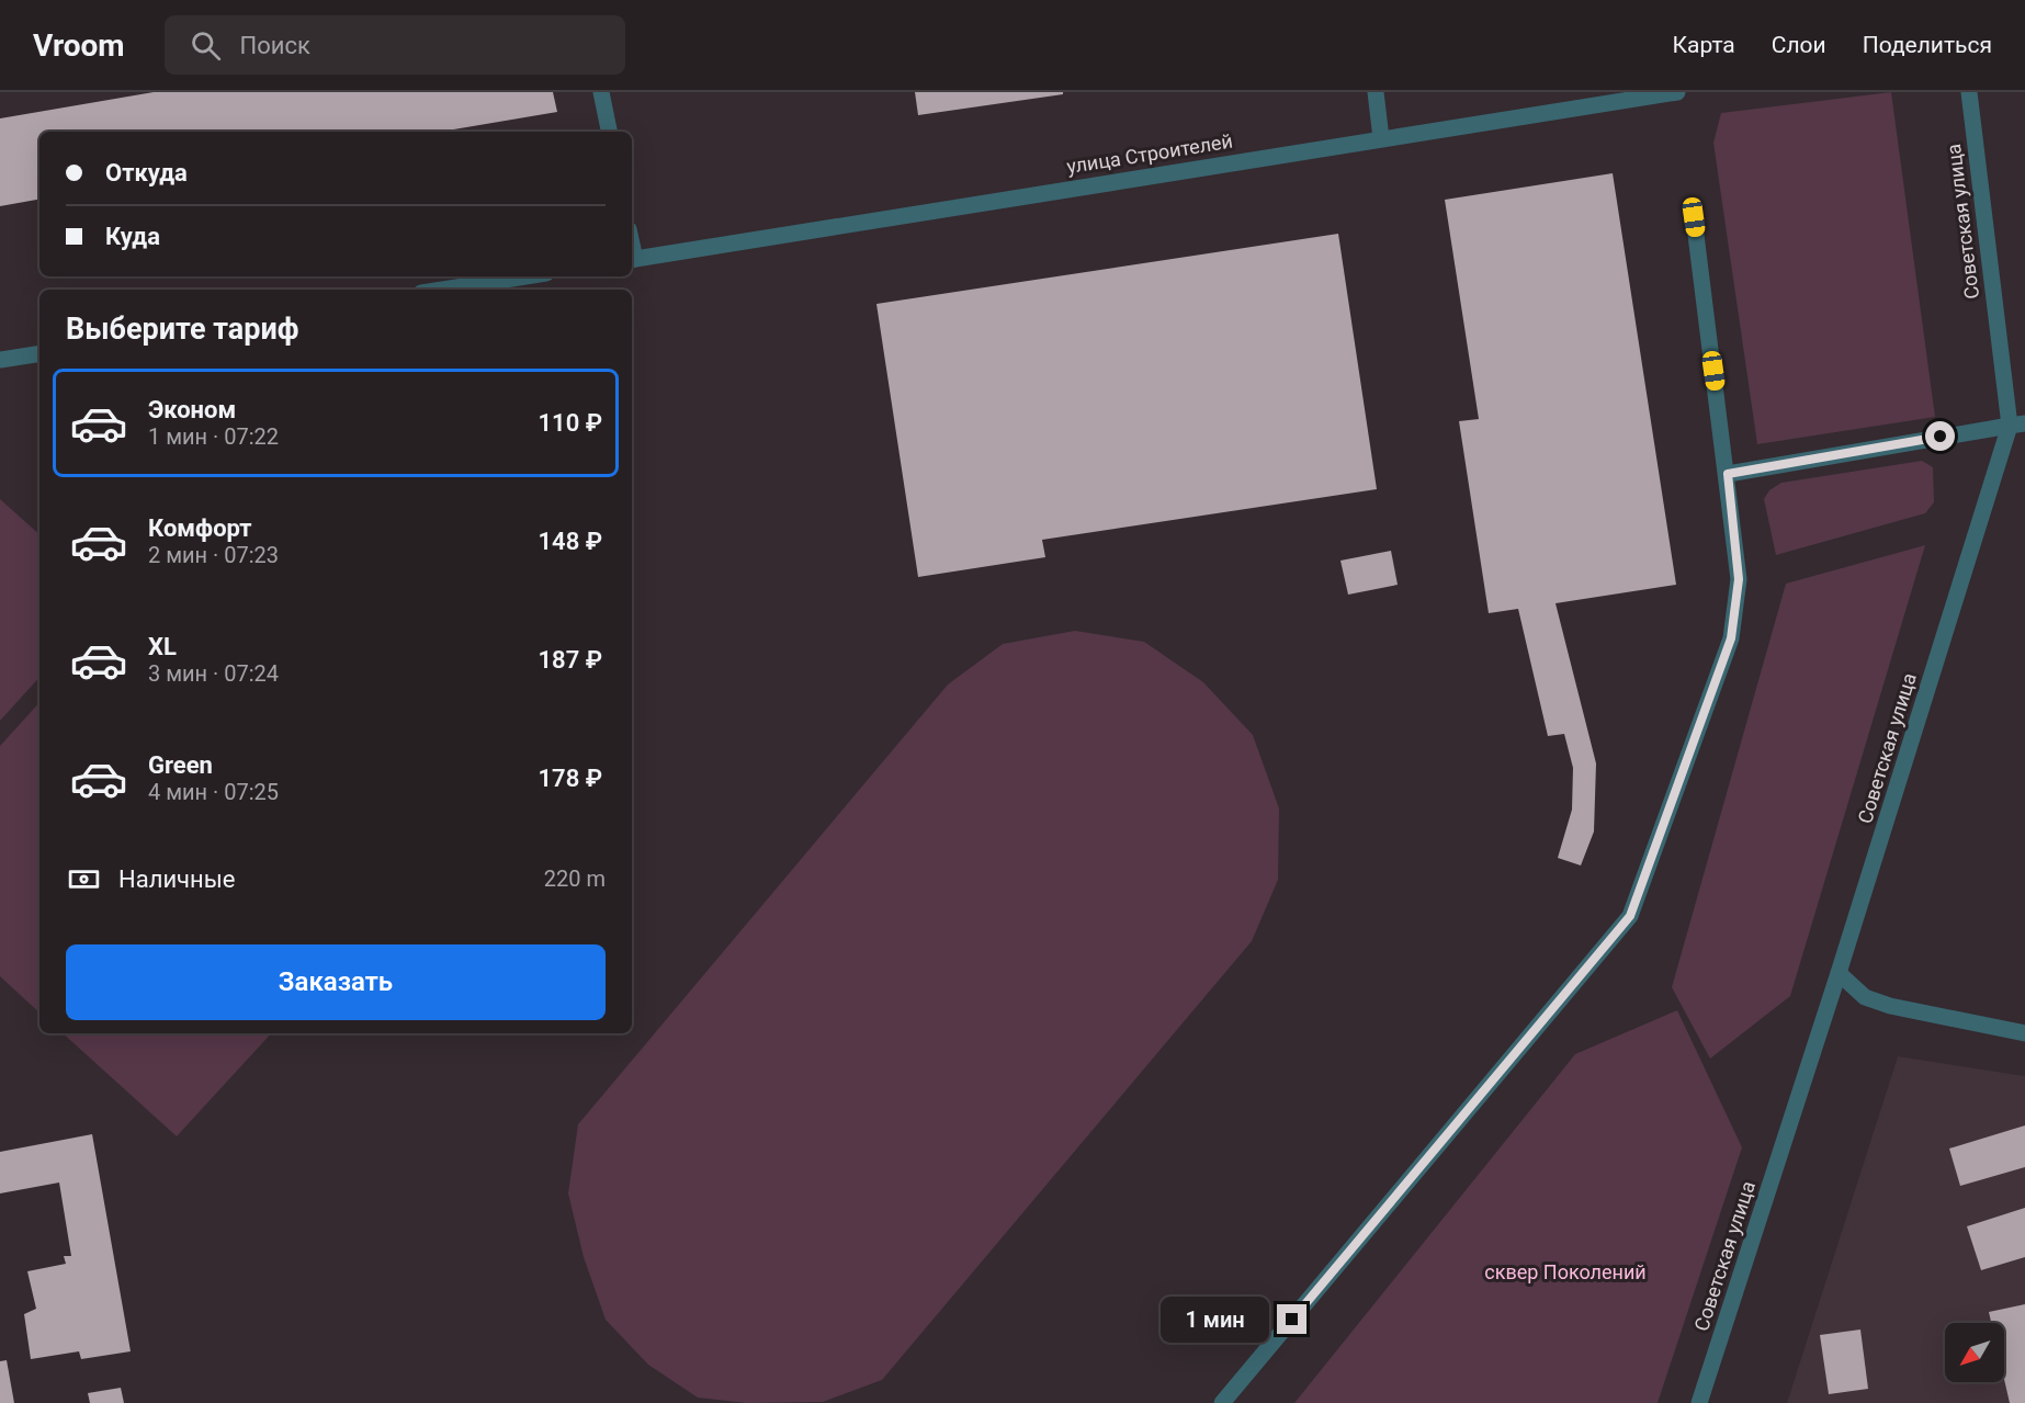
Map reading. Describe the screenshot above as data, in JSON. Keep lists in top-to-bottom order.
{
  "streets": {
    "street": ["улица Строителей", "Советская улица"]
  },
  "parks": ["сквер Поколений"],
  "north": "bottom left",
  "page": {
    "header": "Vroom",
    "search": "Поиск",
    "nav": ["Карта", "Слои", "Поделиться"],
    "banner": ["Откуда", "Куда"],
    "heading": "Выберите тариф",
    "list": [
      {
        "name": "Эконом",
        "note": "1 мин · 07:22",
        "value": "110 ₽"
      },
      {
        "name": "Комфорт",
        "note": "2 мин · 07:23",
        "value": "148 ₽"
      },
      {
        "name": "XL",
        "note": "3 мин · 07:24",
        "value": "187 ₽"
      },
      {
        "name": "Green",
        "note": "4 мин · 07:25",
        "value": "178 ₽"
      }
    ],
    "pay": ["Наличные", "220 m"],
    "buttons": "Заказать",
    "bubble": "1 мин"
  }
}
